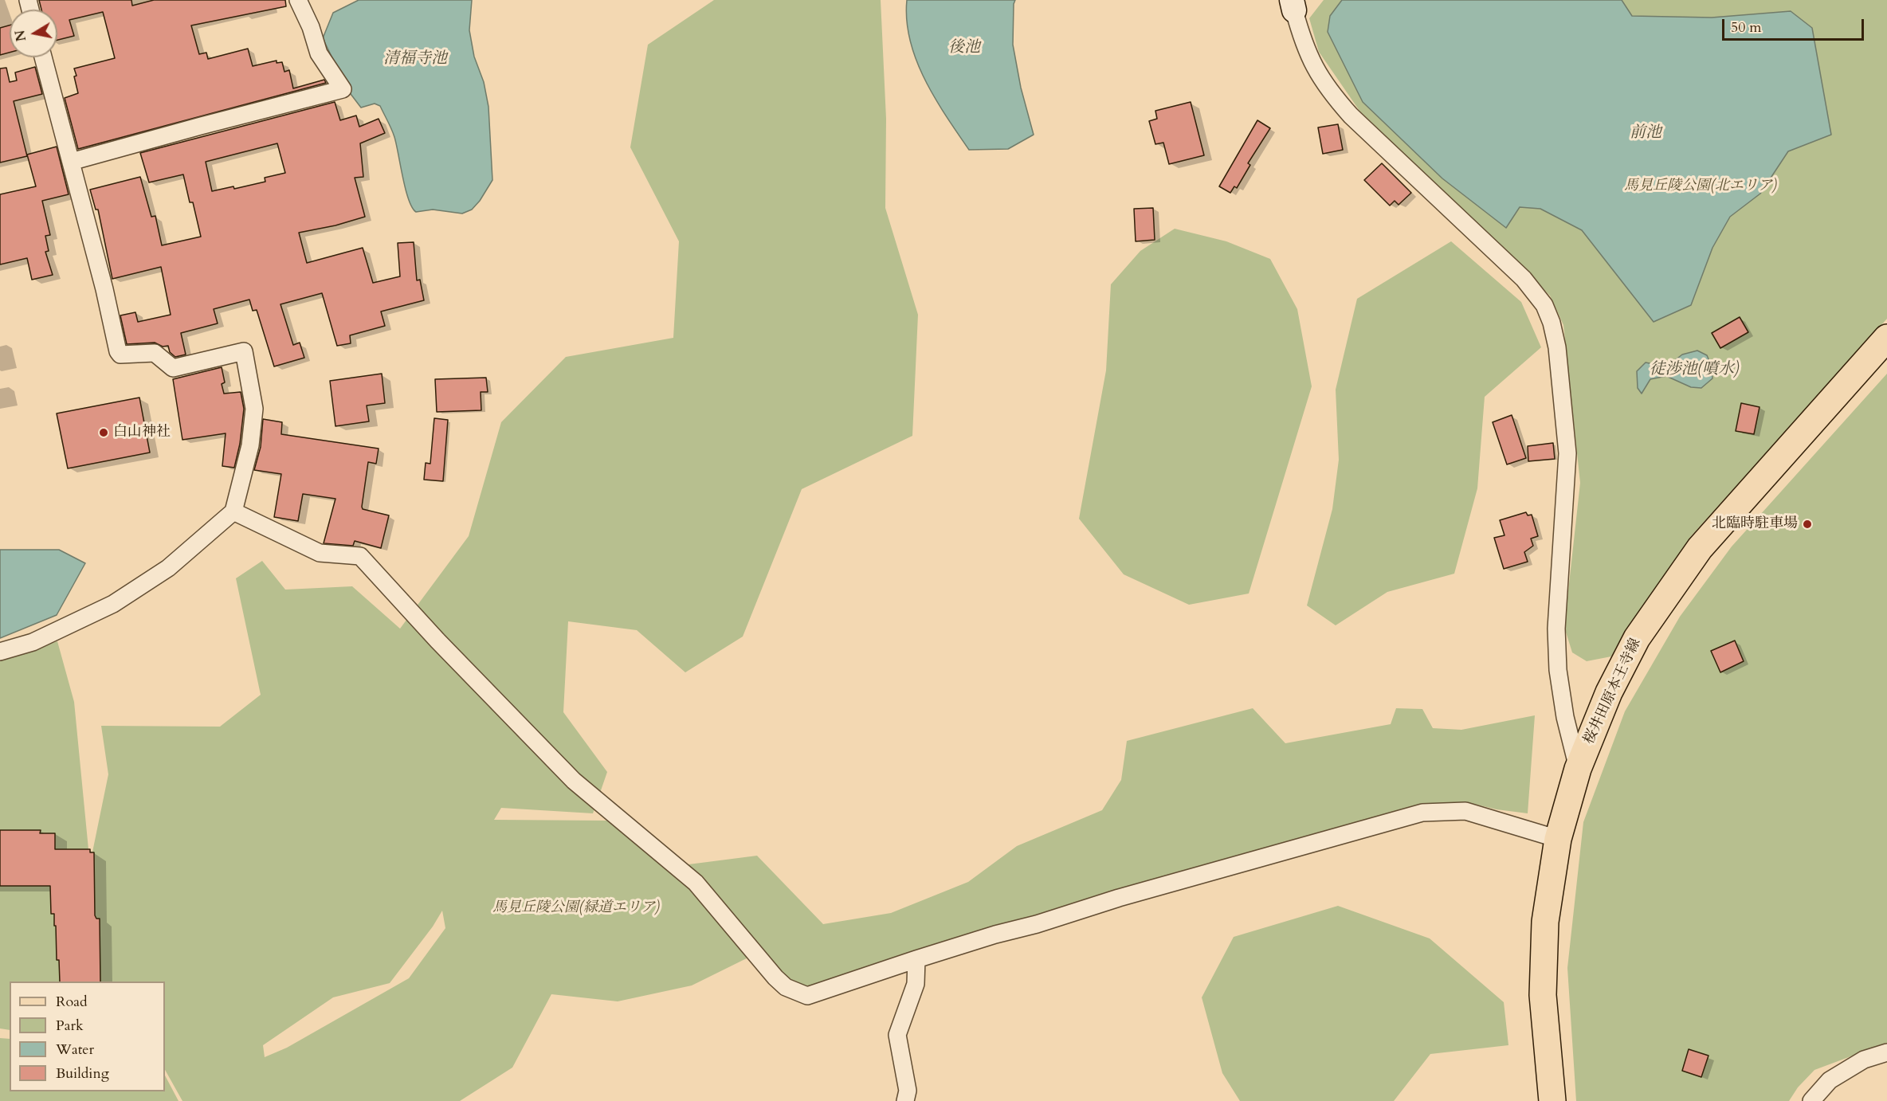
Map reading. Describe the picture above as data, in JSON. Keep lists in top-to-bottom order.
{
  "streets": {
    "main road": ["桜井田原本王寺線"]
  },
  "water": [
    "後池",
    "清福寺池",
    "前池",
    "徒渉池(噴水)"
  ],
  "parks": ["馬見丘陵公園(北エリア)", "馬見丘陵公園(緑道エリア)"],
  "places": ["白山神社", "北臨時駐車場"],
  "legend": [
    "Road",
    "Park",
    "Water",
    "Building"
  ],
  "scale_bar": "50 m",
  "north": "left"
}
